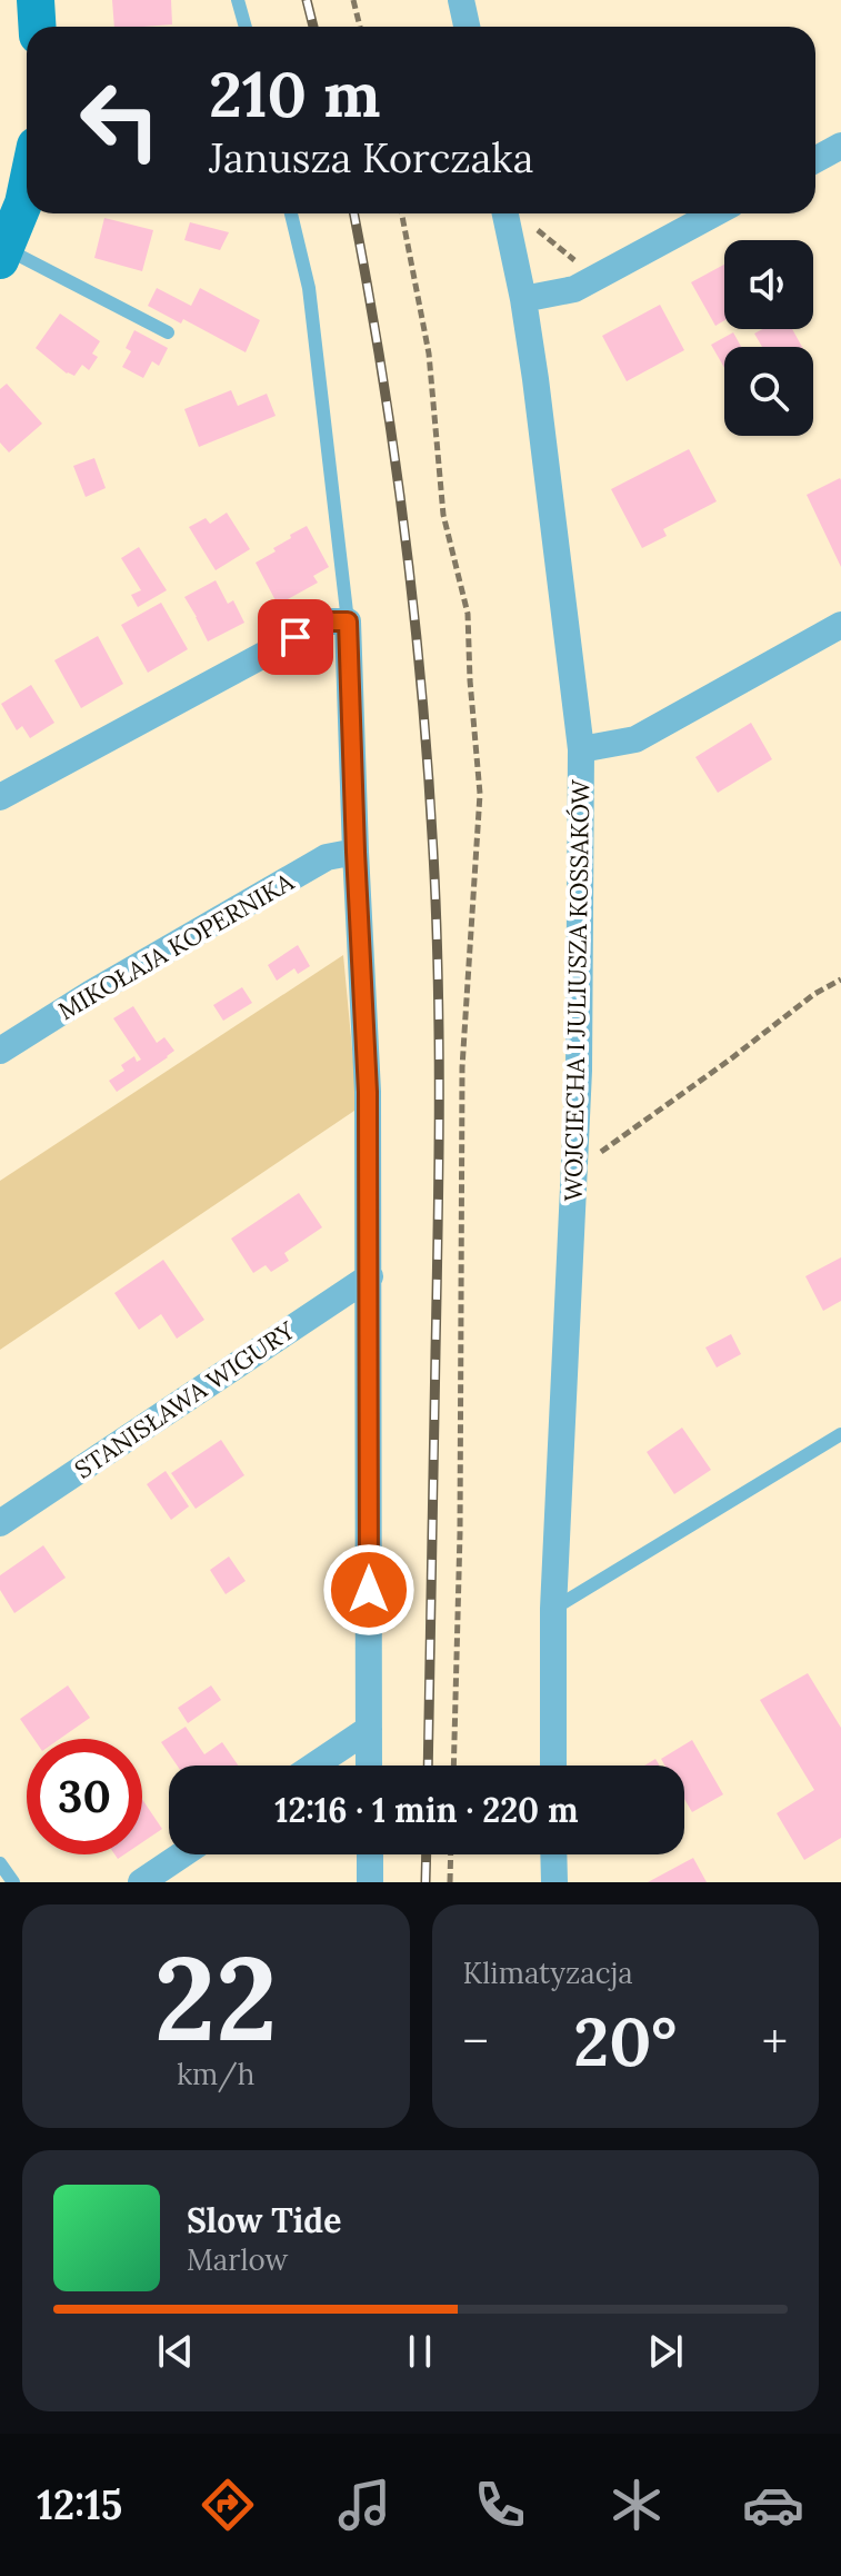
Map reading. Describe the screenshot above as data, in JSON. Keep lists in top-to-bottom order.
{
  "streets": {
    "street": ["MIKOŁAJA KOPERNIKA", "WOJCIECHA I JULIUSZA KOSSAKÓW", "STANISŁAWA WIGURY"]
  },
  "page": {
    "turn": ["210 m", "Janusza Korczaka"],
    "limit": "30",
    "trip": "12:16 · 1 min · 220 m",
    "tile": [
      ["22", "km/h"],
      "Klimatyzacja"
    ],
    "heat": ["−", "20°", "+"],
    "song": ["Slow Tide", "Marlow"],
    "tabs": "12:15"
  }
}
